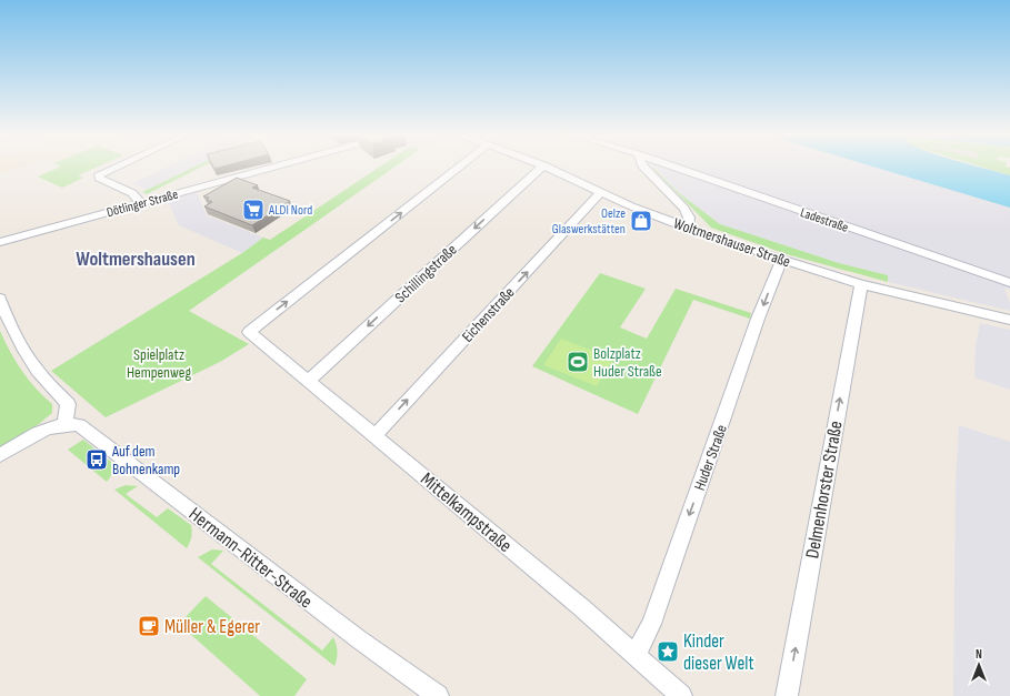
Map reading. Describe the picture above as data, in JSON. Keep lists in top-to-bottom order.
{
  "streets": {
    "street": [
      "Dötlinger Straße",
      "Ladestraße",
      "Woltmershauser Straße",
      "Schillingstraße",
      "Eichenstraße",
      "Huder Straße",
      "Delmenhorster Straße",
      "Mittelkampstraße",
      "Hermann-Ritter-Straße"
    ]
  },
  "crossings": [
    ["Woltmershauser Straße", "Eichenstraße"],
    ["Woltmershauser Straße", "Huder Straße"],
    ["Woltmershauser Straße", "Delmenhorster Straße"],
    ["Schillingstraße", "Mittelkampstraße"],
    ["Eichenstraße", "Mittelkampstraße"],
    ["Huder Straße", "Mittelkampstraße"]
  ],
  "one_way": [
    "Schillingstraße",
    "Eichenstraße",
    "Huder Straße",
    "Delmenhorster Straße"
  ],
  "districts": ["Woltmershausen"],
  "parks": ["Spielplatz Hempenweg"],
  "places": {
    "supermarket": ["ALDI Nord"],
    "shop": ["Oelze Glaswerkstätten"],
    "sports": ["Bolzplatz Huder Straße"],
    "bus stop": ["Auf dem Bohnenkamp"],
    "cafe": ["Müller & Egerer"],
    "place": ["Kinder dieser Welt"]
  },
  "north": "top"
}
